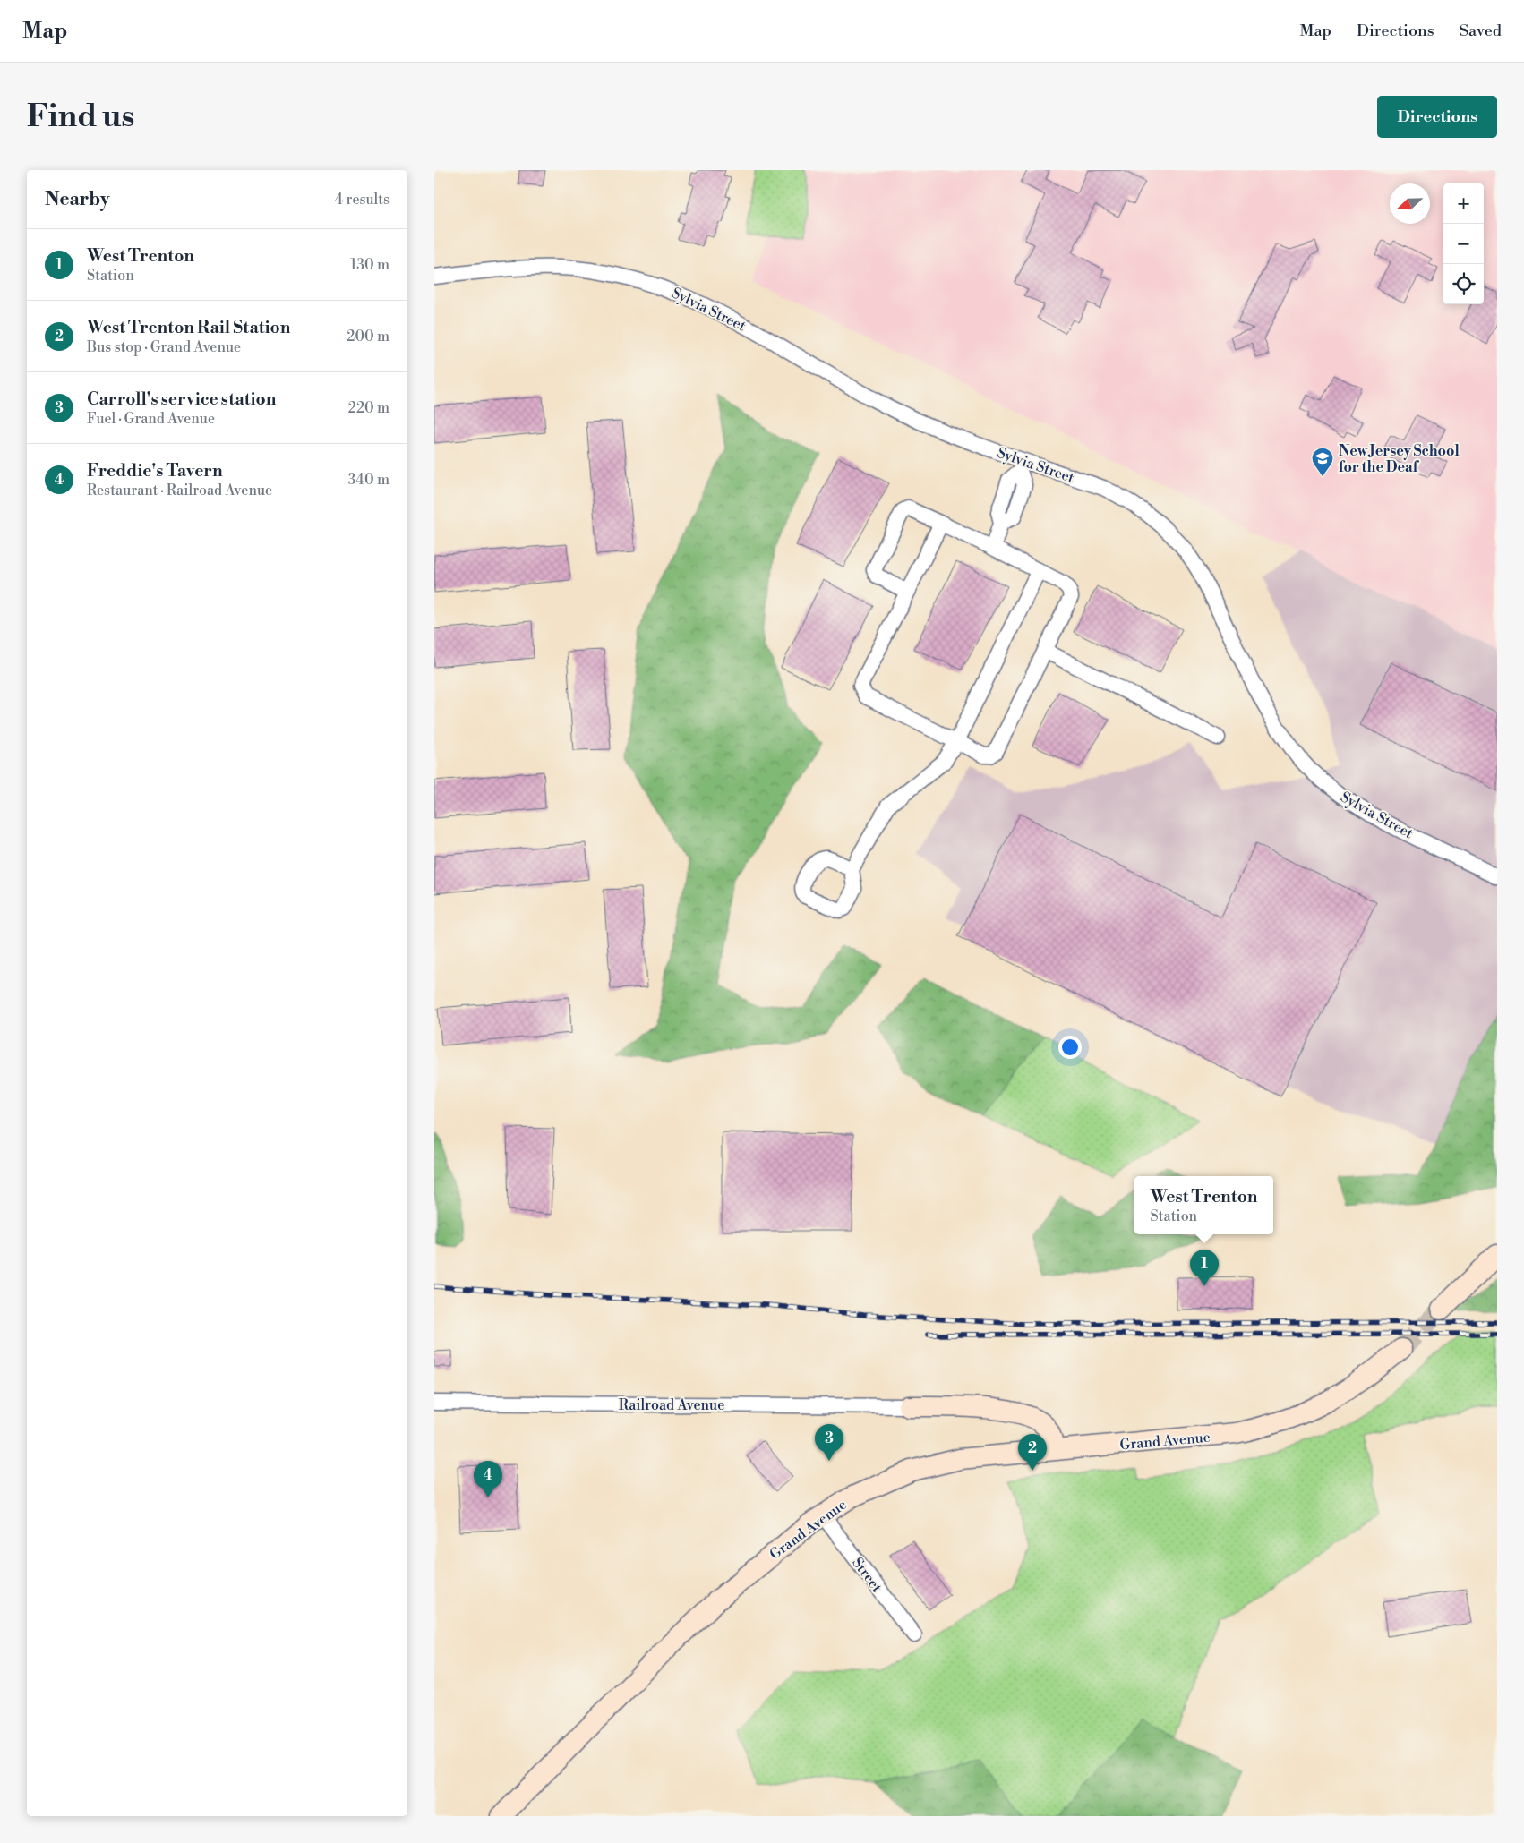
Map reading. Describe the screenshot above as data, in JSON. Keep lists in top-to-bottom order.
{
  "streets": {
    "main road": ["Grand Avenue"],
    "street": ["Sylvia Street", "Railroad Avenue", "Street"]
  },
  "crossings": [
    ["Grand Avenue", "Street"]
  ],
  "places": {
    "school or university": ["New Jersey School for the Deaf"]
  },
  "north": "bottom left",
  "page": {
    "header": "Map",
    "nav": ["Map", "Directions", "Saved"],
    "buttons": "Directions",
    "title": "Find us",
    "heading": ["Nearby", "4 results"],
    "map_buttons": ["+", "−"],
    "list": [
      {
        "mark": "1",
        "name": "West Trenton",
        "note": "Station",
        "value": "130 m"
      },
      {
        "mark": "2",
        "name": "West Trenton Rail Station",
        "note": "Bus stop · Grand Avenue",
        "value": "200 m"
      },
      {
        "mark": "3",
        "name": "Carroll's service station",
        "note": "Fuel · Grand Avenue",
        "value": "220 m"
      },
      {
        "mark": "4",
        "name": "Freddie's Tavern",
        "note": "Restaurant · Railroad Avenue",
        "value": "340 m"
      }
    ],
    "popup": ["West Trenton", "Station"],
    "pins": [
      "1",
      "3",
      "2",
      "4"
    ]
  }
}
